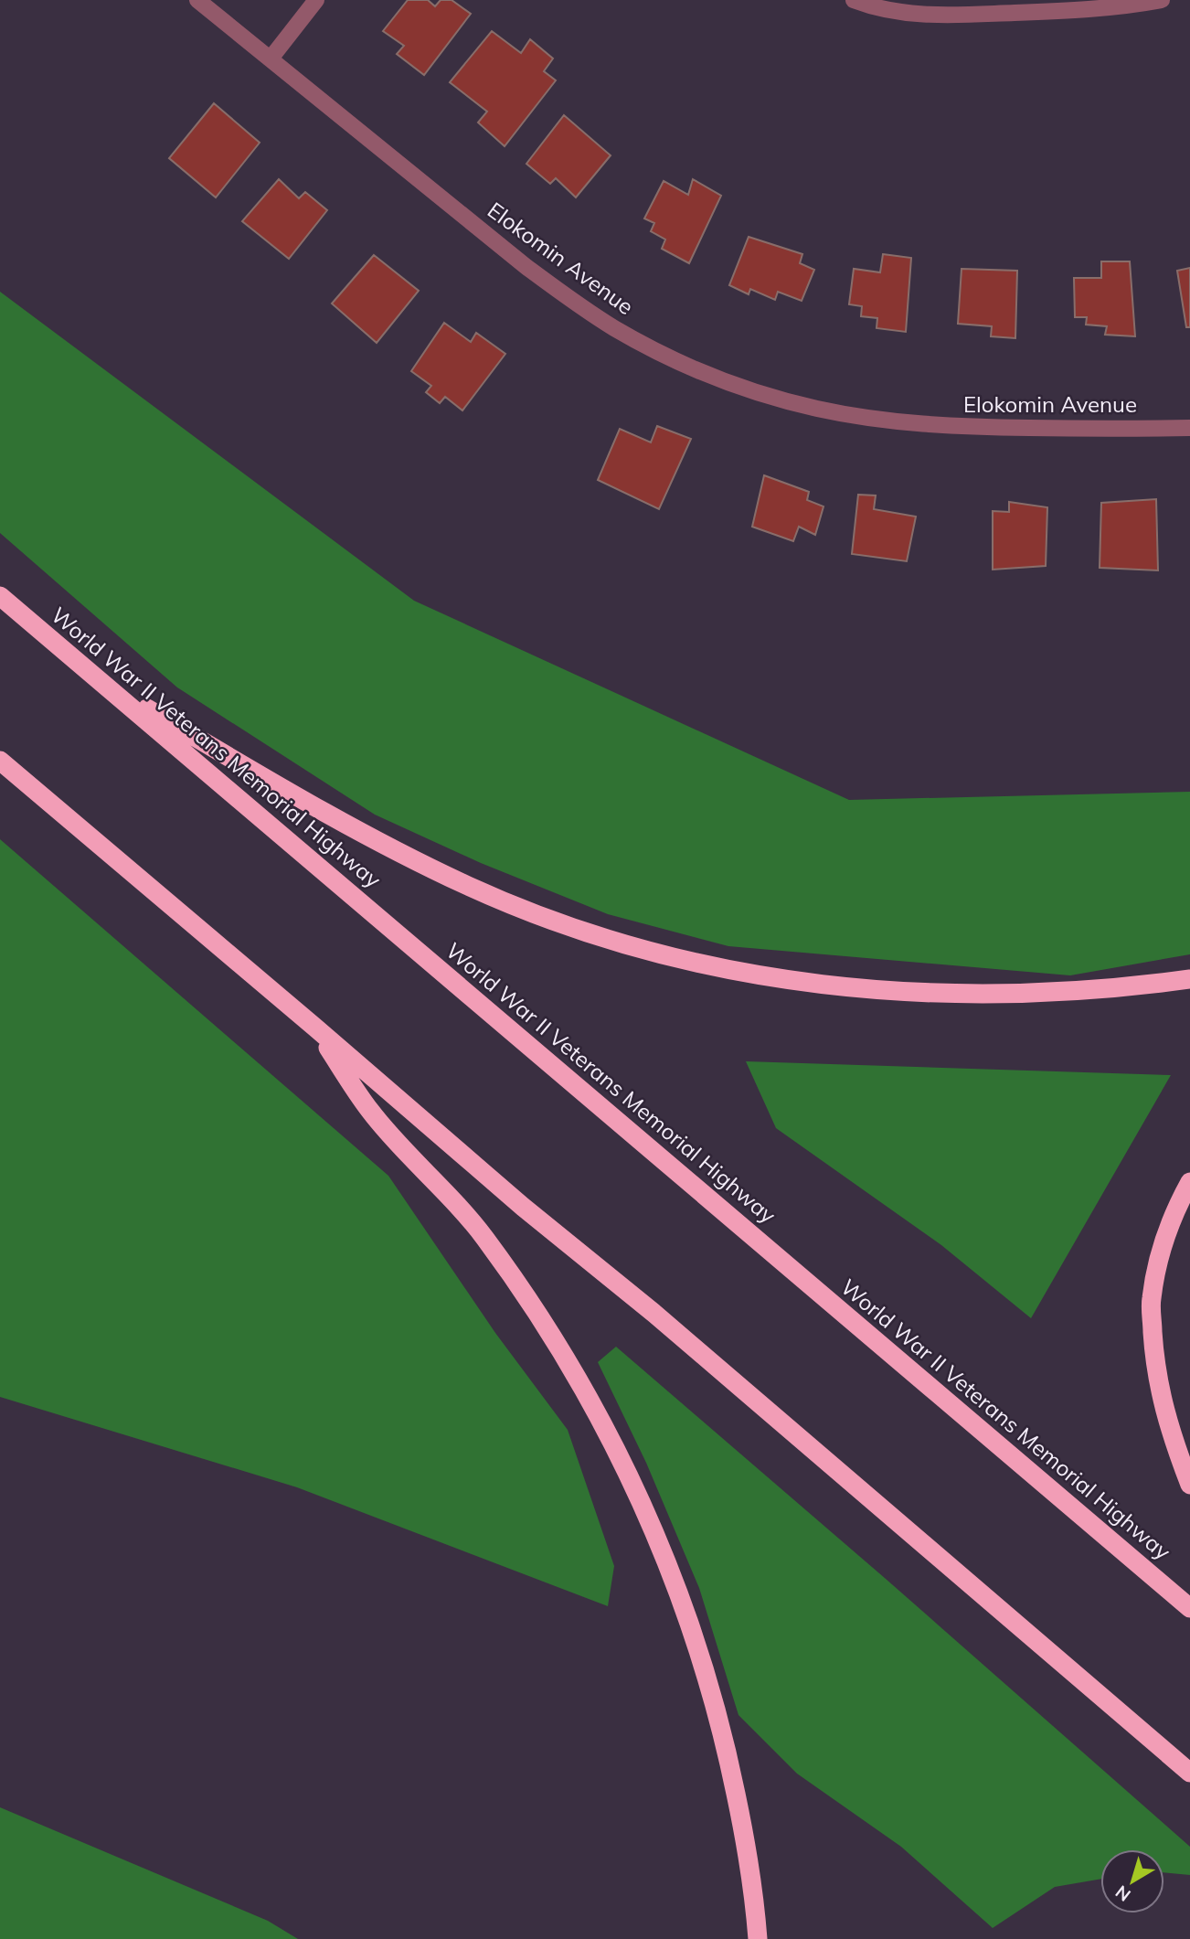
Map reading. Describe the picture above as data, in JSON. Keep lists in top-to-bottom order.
{
  "streets": {
    "highway": ["World War II Veterans Memorial Highway"],
    "street": ["Elokomin Avenue"]
  },
  "north": "bottom left"
}
